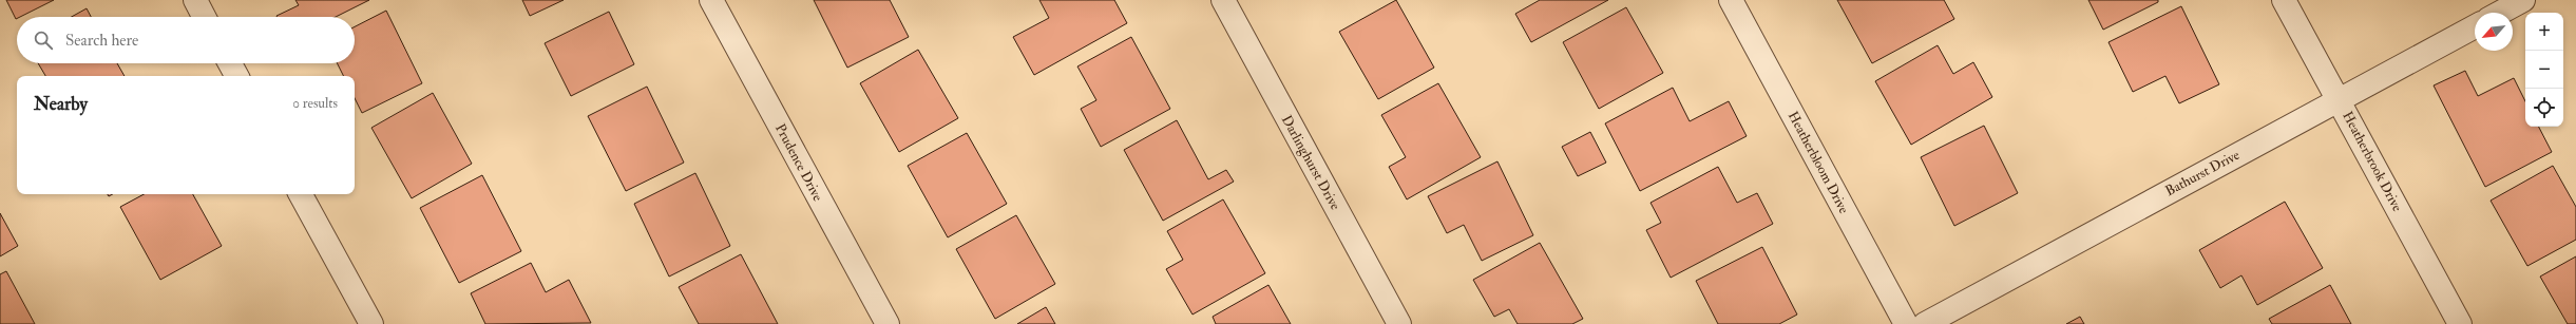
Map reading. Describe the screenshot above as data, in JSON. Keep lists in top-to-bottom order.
{
  "streets": {
    "street": [
      "Heatherbrook Drive",
      "Prudence Drive",
      "Darlinghurst Drive",
      "Heatherbloom Drive",
      "Bathurst Drive"
    ]
  },
  "crossings": [
    ["Heatherbrook Drive", "Bathurst Drive"]
  ],
  "north": "bottom left",
  "page": {
    "map_buttons": ["+", "−"],
    "search": "Search here",
    "heading": ["Nearby", "0 results"]
  }
}
